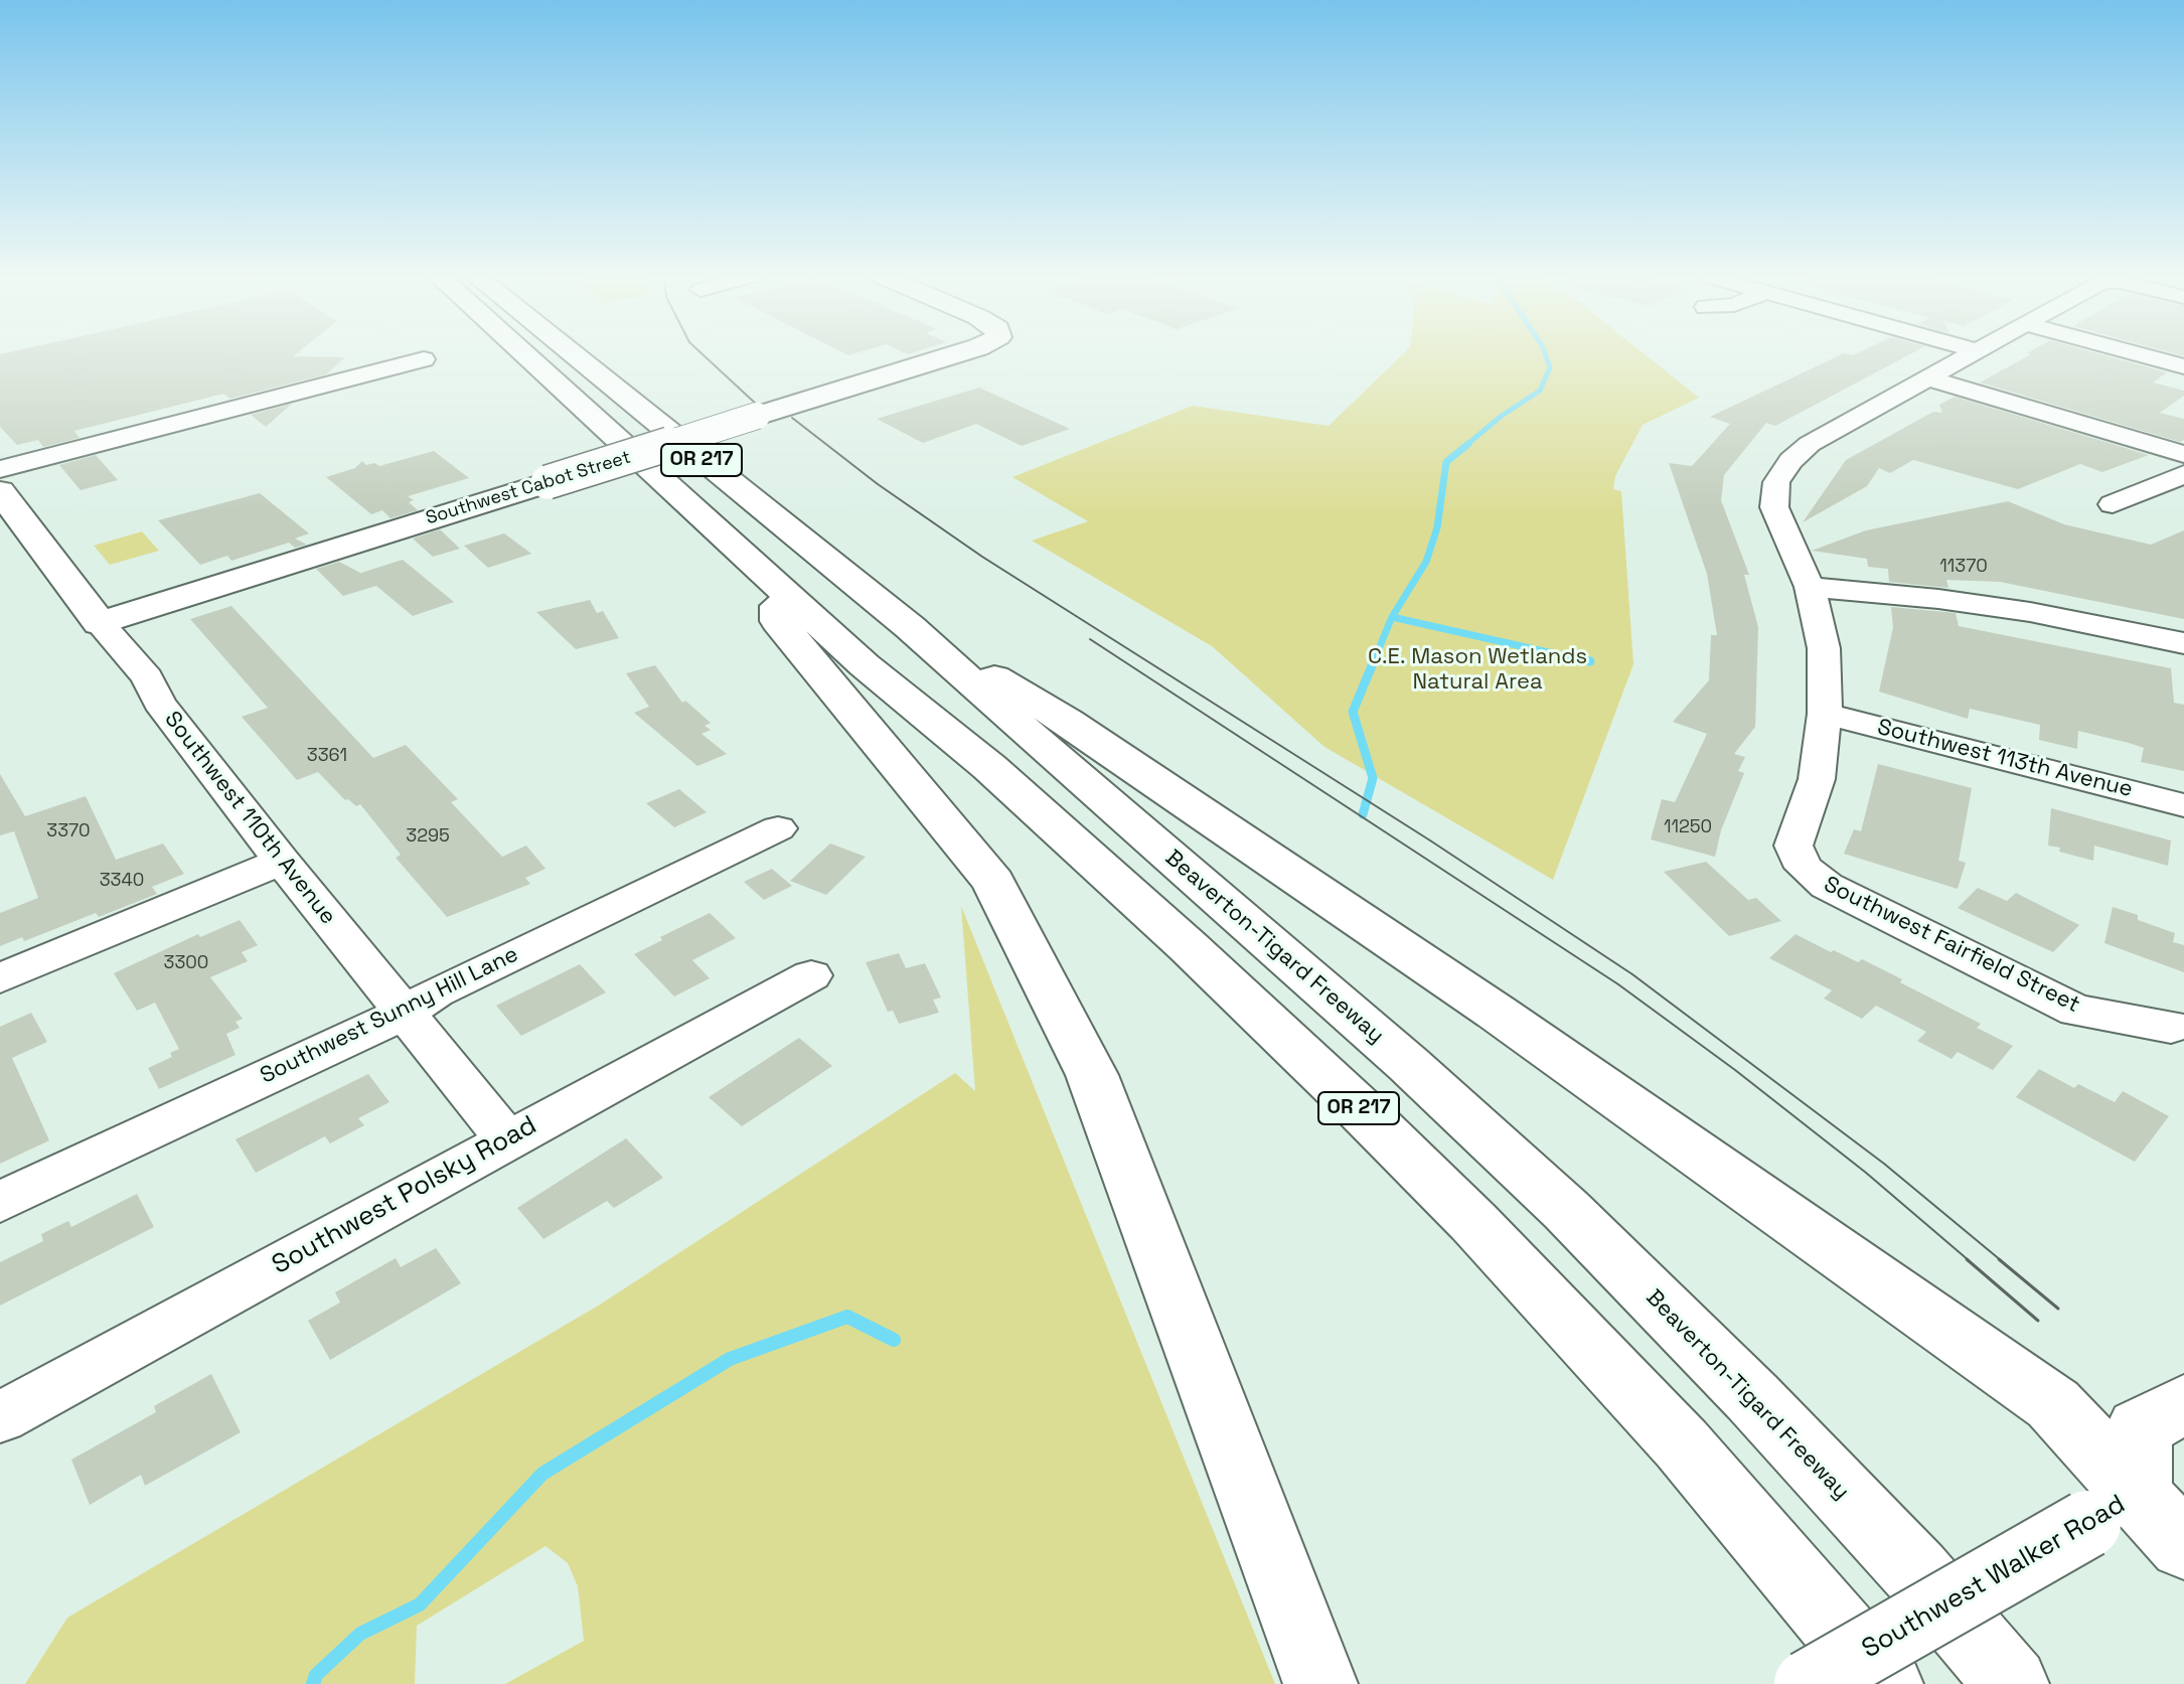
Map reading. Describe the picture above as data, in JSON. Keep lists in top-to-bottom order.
{
  "streets": {
    "main road": [
      "OR 217",
      "Southwest Cabot Street",
      "Southwest 110th Avenue",
      "Beaverton-Tigard Freeway",
      "Southwest Walker Road"
    ],
    "street": [
      "Southwest 113th Avenue",
      "Southwest Fairfield Street",
      "Southwest Sunny Hill Lane",
      "Southwest Polsky Road"
    ]
  },
  "crossings": [
    ["Southwest Cabot Street", "Southwest 110th Avenue"],
    ["Southwest 113th Avenue", "Southwest Fairfield Street"],
    ["Southwest 110th Avenue", "Southwest Sunny Hill Lane"],
    ["Southwest 110th Avenue", "Southwest Polsky Road"]
  ],
  "parks": ["C.E. Mason Wetlands Natural Area"],
  "house_numbers": [
    "11370",
    "3361",
    "11250",
    "3370",
    "3295",
    "3340",
    "3300"
  ]
}
